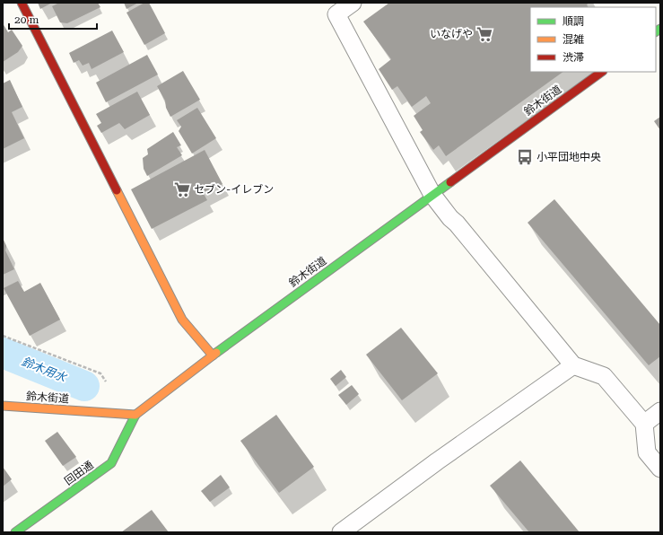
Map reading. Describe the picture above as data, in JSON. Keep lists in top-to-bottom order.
{
  "streets": {
    "main road": ["鈴木街道", "回田通"]
  },
  "crossings": [
    ["鈴木街道", "回田通"]
  ],
  "water": ["鈴木用水"],
  "places": {
    "supermarket": ["いなげや", "セブン-イレブン"],
    "bus stop": ["小平団地中央"]
  },
  "legend": ["順調", "混雑", "渋滞"],
  "scale_bar": "20 m"
}
